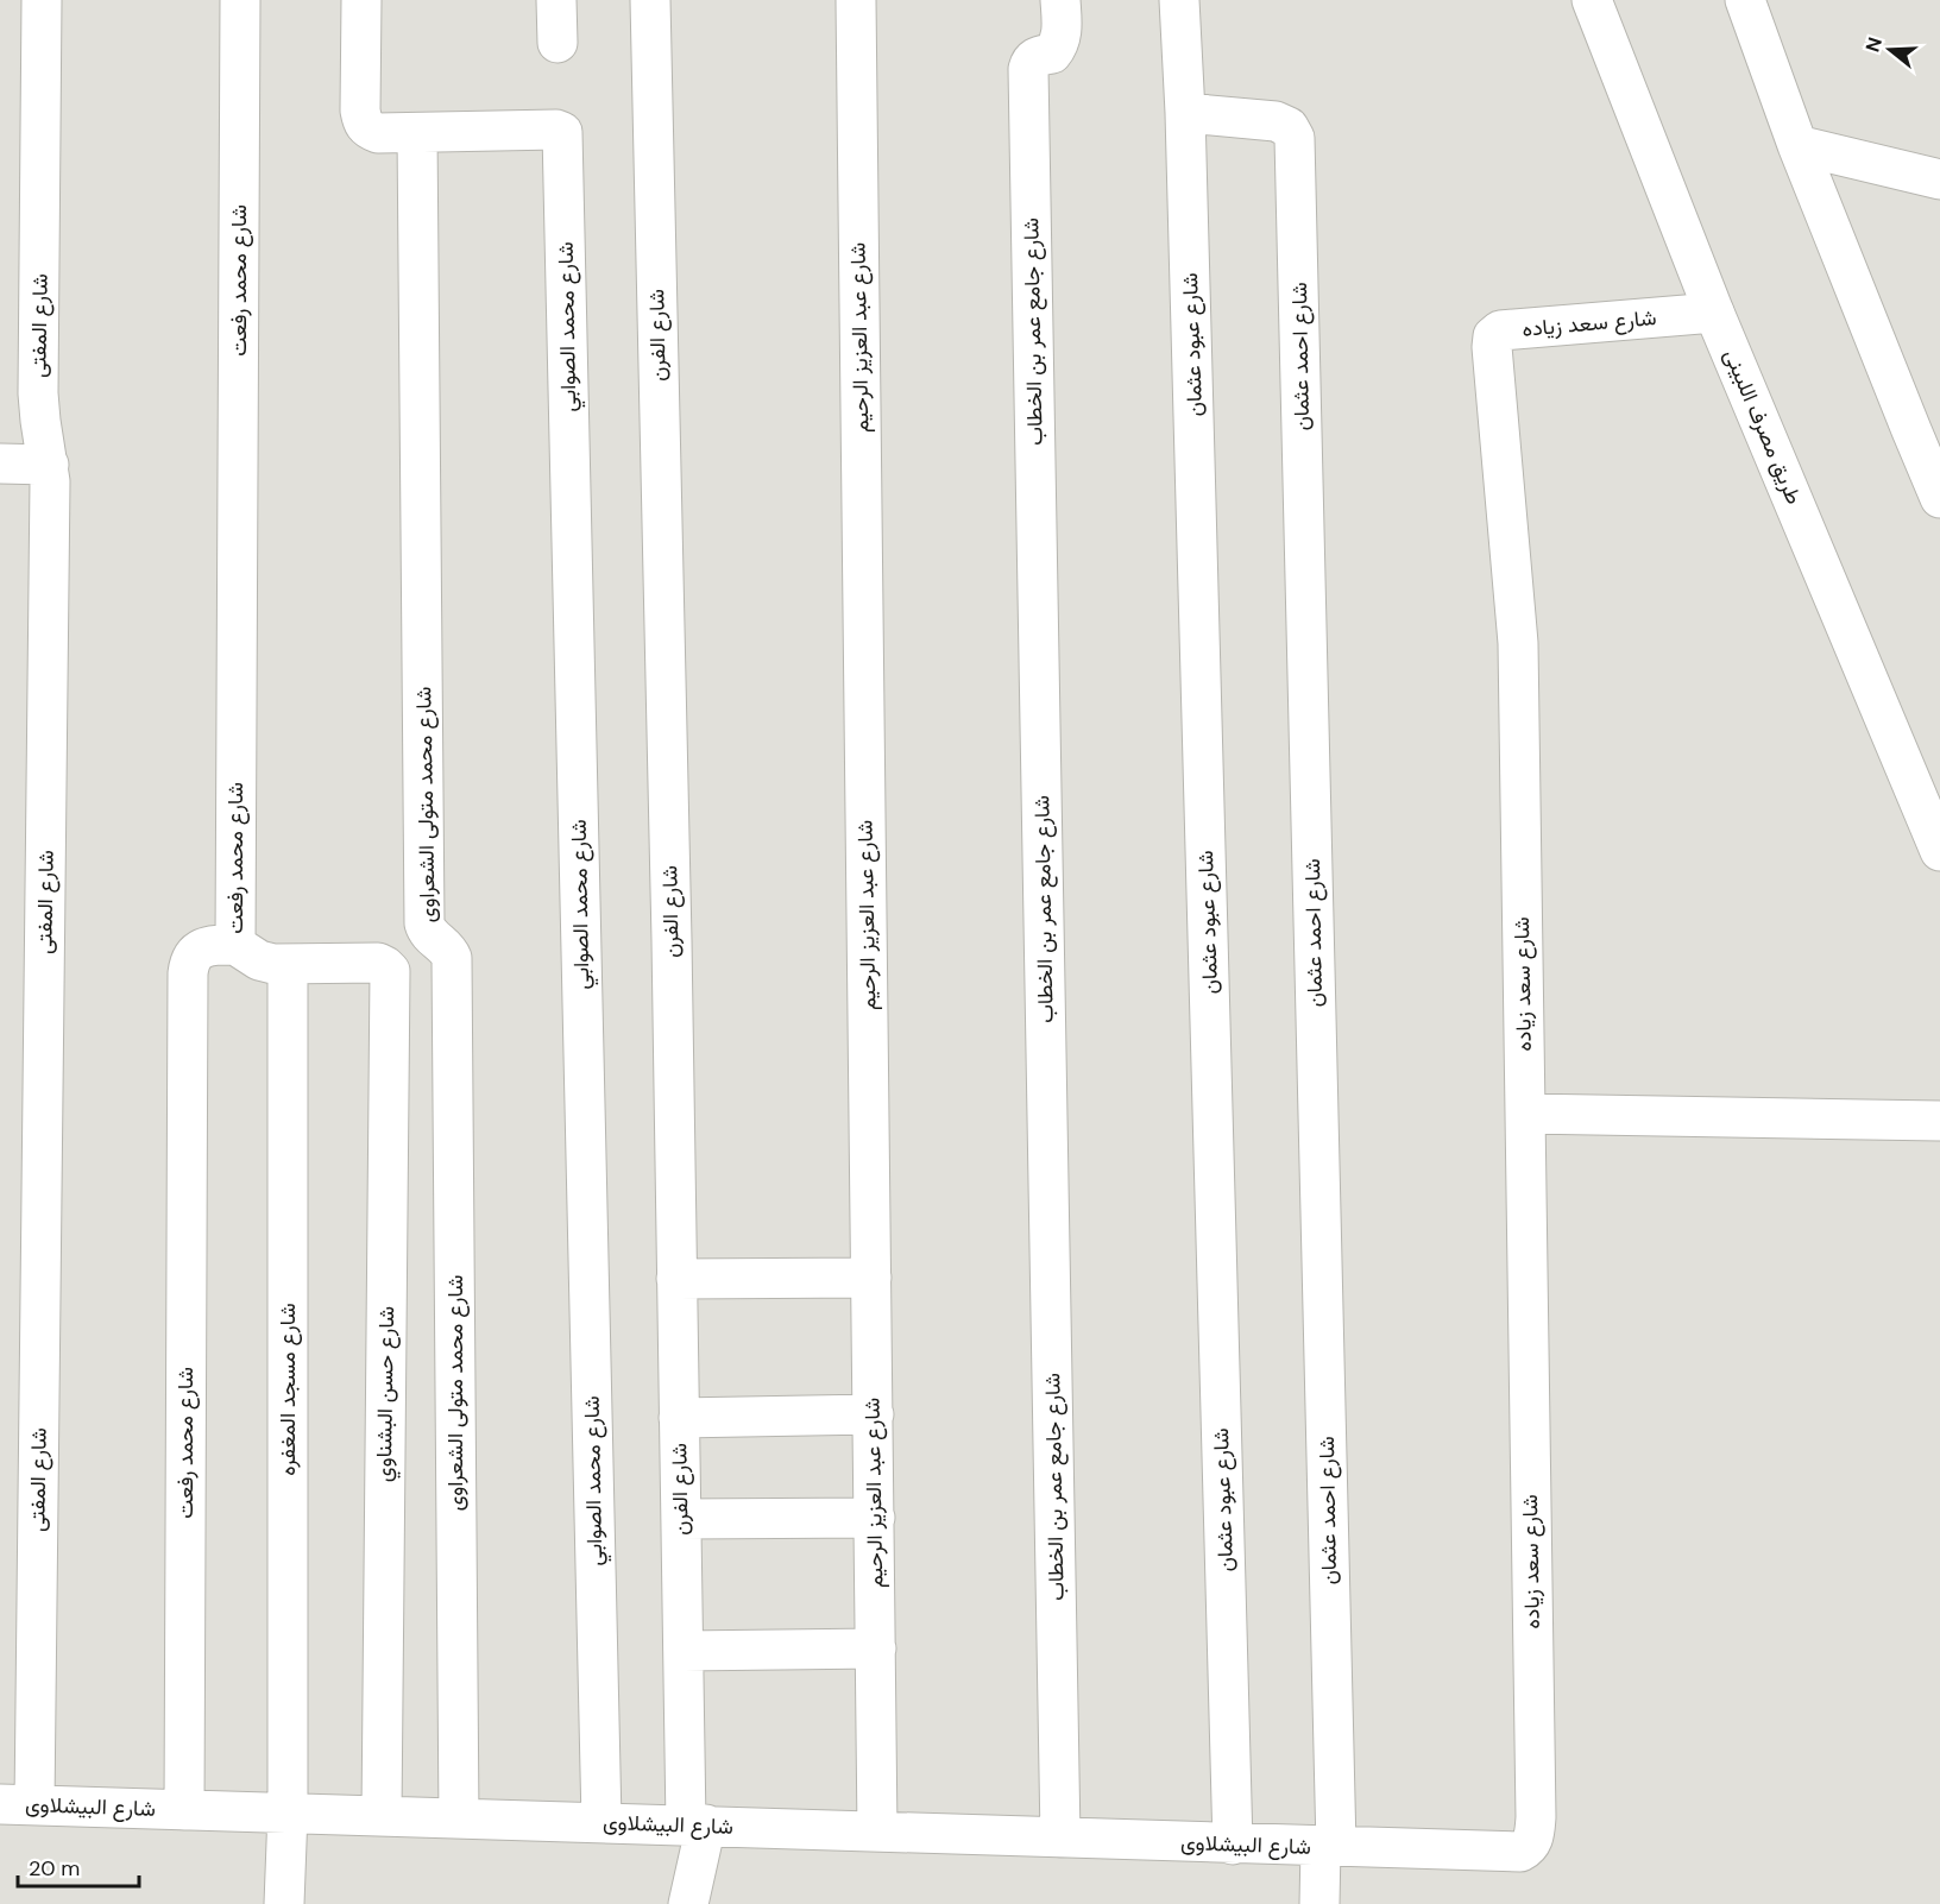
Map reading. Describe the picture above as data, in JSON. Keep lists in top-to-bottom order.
{
  "streets": {
    "street": [
      "شارع محمد رفعت",
      "شارع سعد زياده",
      "شارع المفتى",
      "شارع محمد الصوابي",
      "شارع جامع عمر بن الخطاب",
      "شارع الفرن",
      "شارع عبد العزيز الرحيم",
      "شارع عبود عثمان",
      "شارع احمد عثمان",
      "طريق مصرف اللبينى",
      "شارع محمد متولى الشعراوى",
      "شارع مسجد المغفره",
      "شارع حسن البشناوي",
      "شارع البيشلاوى"
    ]
  },
  "crossings": [
    ["شارع محمد رفعت", "شارع البيشلاوى"],
    ["شارع سعد زياده", "طريق مصرف اللبينى"],
    ["شارع سعد زياده", "شارع البيشلاوى"],
    ["شارع المفتى", "شارع البيشلاوى"],
    ["شارع محمد الصوابي", "شارع محمد متولى الشعراوى"],
    ["شارع محمد الصوابي", "شارع البيشلاوى"],
    ["شارع جامع عمر بن الخطاب", "شارع البيشلاوى"],
    ["شارع الفرن", "شارع البيشلاوى"],
    ["شارع عبد العزيز الرحيم", "شارع البيشلاوى"],
    ["شارع عبود عثمان", "شارع احمد عثمان"],
    ["شارع عبود عثمان", "شارع البيشلاوى"],
    ["شارع احمد عثمان", "شارع البيشلاوى"],
    ["شارع محمد متولى الشعراوى", "شارع البيشلاوى"],
    ["شارع مسجد المغفره", "شارع حسن البشناوي"],
    ["شارع مسجد المغفره", "شارع البيشلاوى"],
    ["شارع حسن البشناوي", "شارع البيشلاوى"]
  ],
  "scale_bar": "20 m",
  "north": "left"
}
